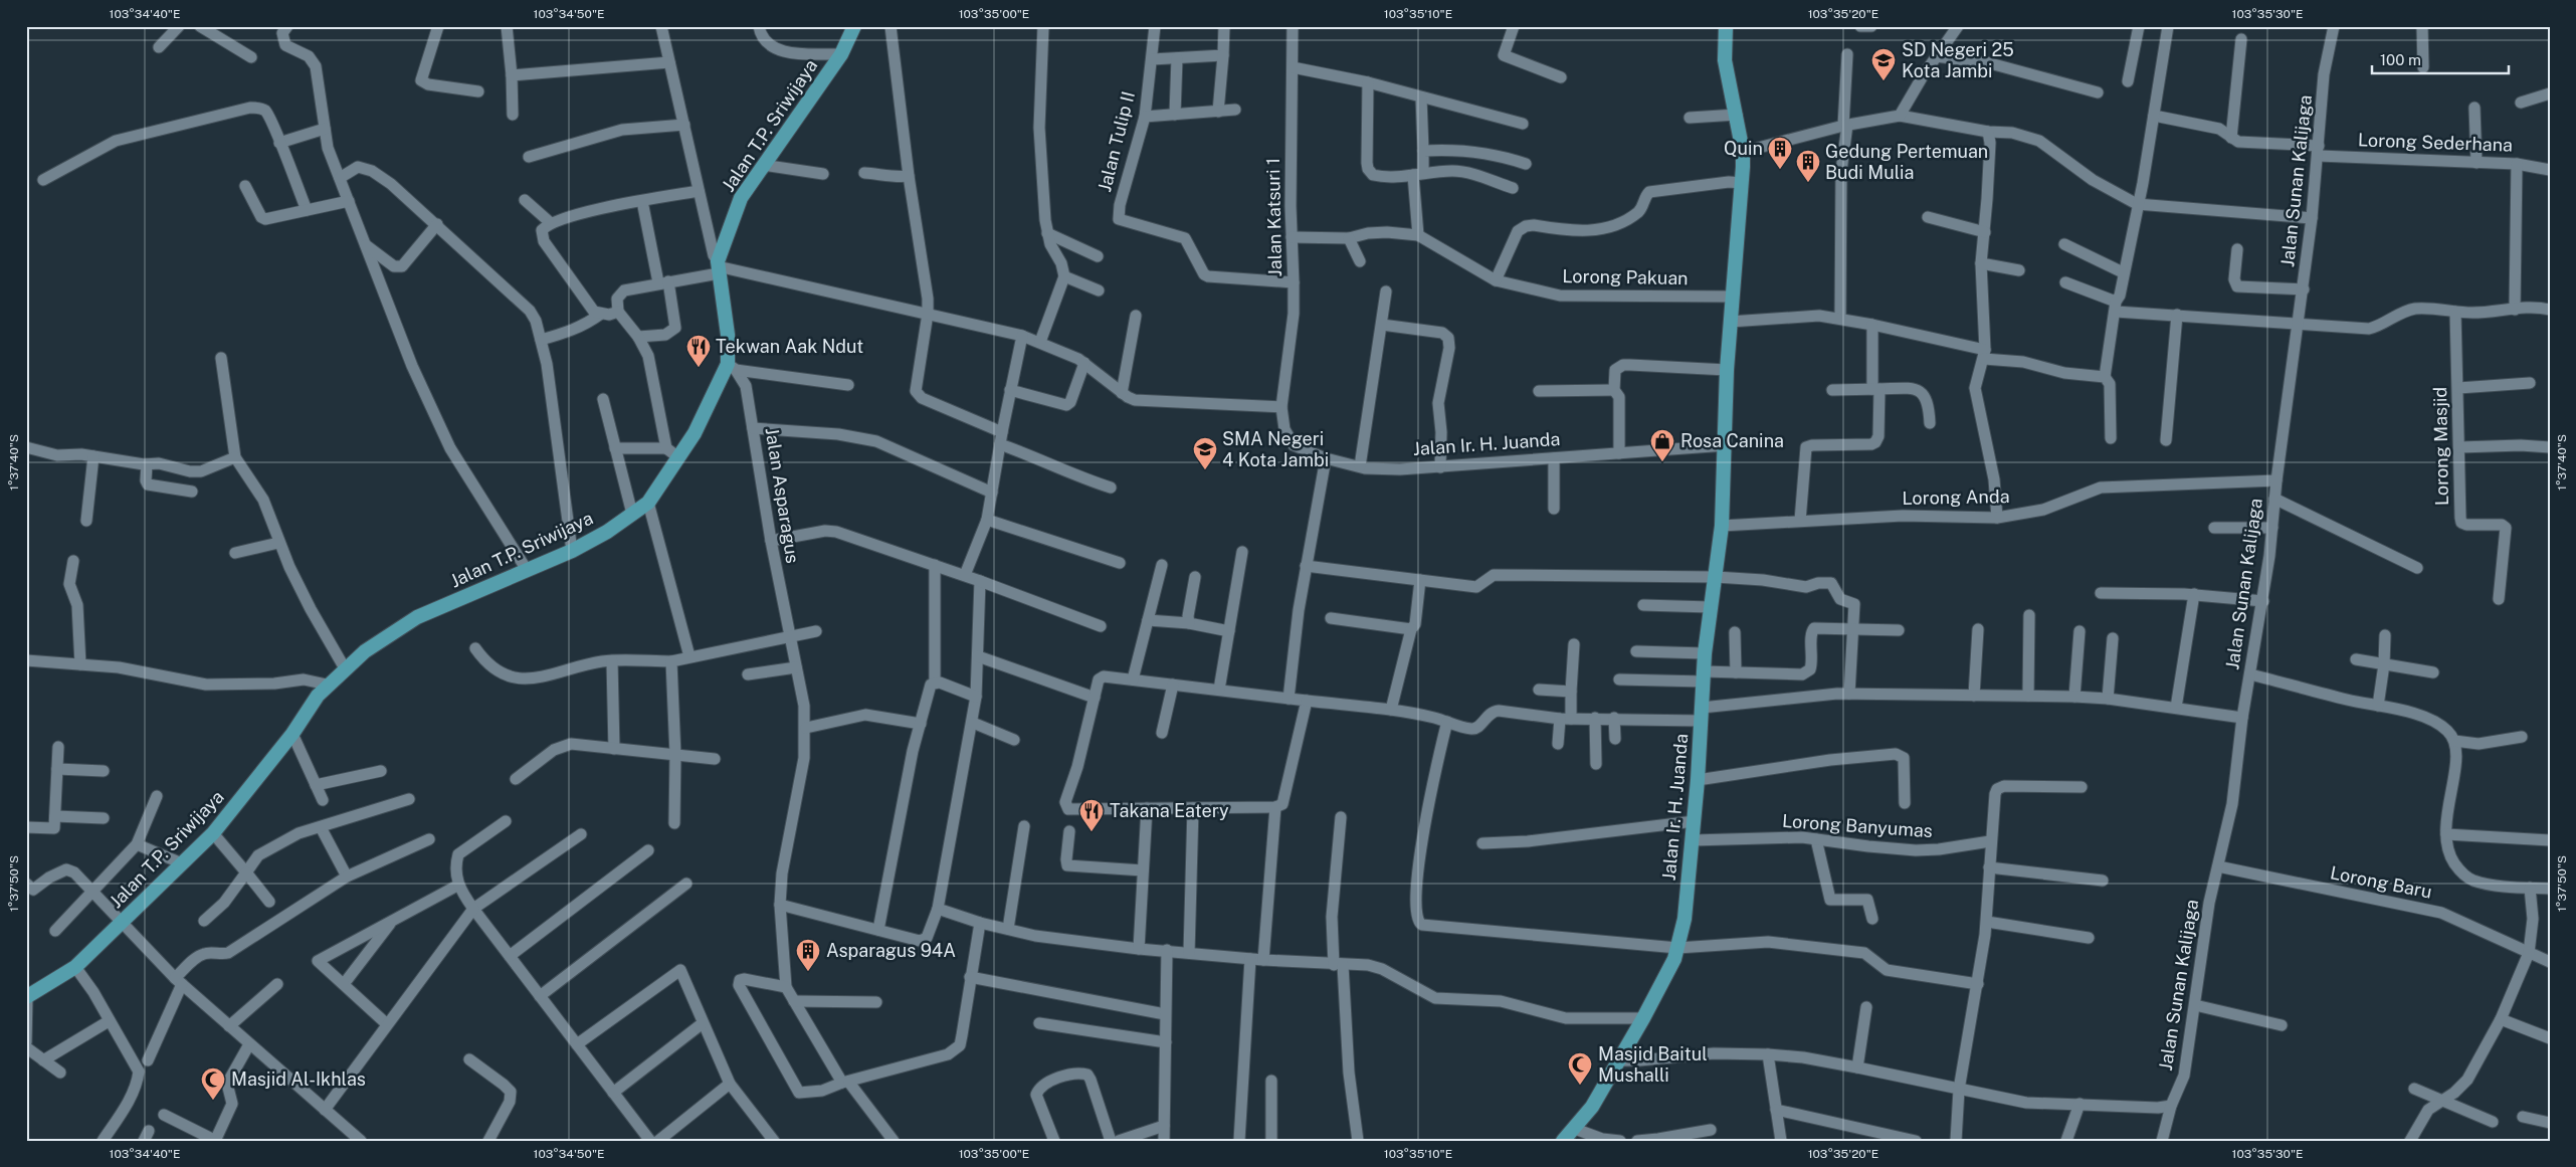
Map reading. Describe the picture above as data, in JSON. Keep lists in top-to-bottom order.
{
  "streets": {
    "main road": ["Jalan T.P. Sriwijaya", "Jalan Ir. H. Juanda"],
    "street": [
      "Jalan Tulip II",
      "Lorong Sederhana",
      "Jalan Sunan Kalijaga",
      "Jalan Katsuri 1",
      "Lorong Pakuan",
      "Lorong Masjid",
      "Jalan Asparagus",
      "Lorong Anda",
      "Lorong Banyumas",
      "Lorong Baru"
    ]
  },
  "crossings": [
    ["Jalan T.P. Sriwijaya", "Jalan Asparagus"],
    ["Jalan Tulip II", "Jalan Katsuri 1"],
    ["Lorong Sederhana", "Jalan Sunan Kalijaga"],
    ["Jalan Sunan Kalijaga", "Lorong Anda"],
    ["Jalan Sunan Kalijaga", "Lorong Baru"],
    ["Jalan Katsuri 1", "Lorong Pakuan"],
    ["Jalan Katsuri 1", "Jalan Ir. H. Juanda"],
    ["Lorong Pakuan", "Jalan Ir. H. Juanda"],
    ["Jalan Ir. H. Juanda", "Lorong Anda"],
    ["Jalan Ir. H. Juanda", "Lorong Banyumas"]
  ],
  "places": {
    "school or university": ["SD Negeri 25 Kota Jambi", "SMA Negeri 4 Kota Jambi"],
    "building": ["Quin", "Gedung Pertemuan Budi Mulia", "Asparagus 94A"],
    "restaurant": ["Tekwan Aak Ndut", "Takana Eatery"],
    "shop": ["Rosa Canina"],
    "mosque": ["Masjid Baitul Mushalli", "Masjid Al-Ikhlas"]
  },
  "scale_bar": "100 m",
  "coordinates": [
    "103°34'40\"E",
    "103°34'50\"E",
    "103°35'00\"E",
    "103°35'10\"E",
    "103°35'20\"E",
    "103°35'30\"E",
    "1°37'40\"S",
    "1°37'50\"S"
  ]
}
